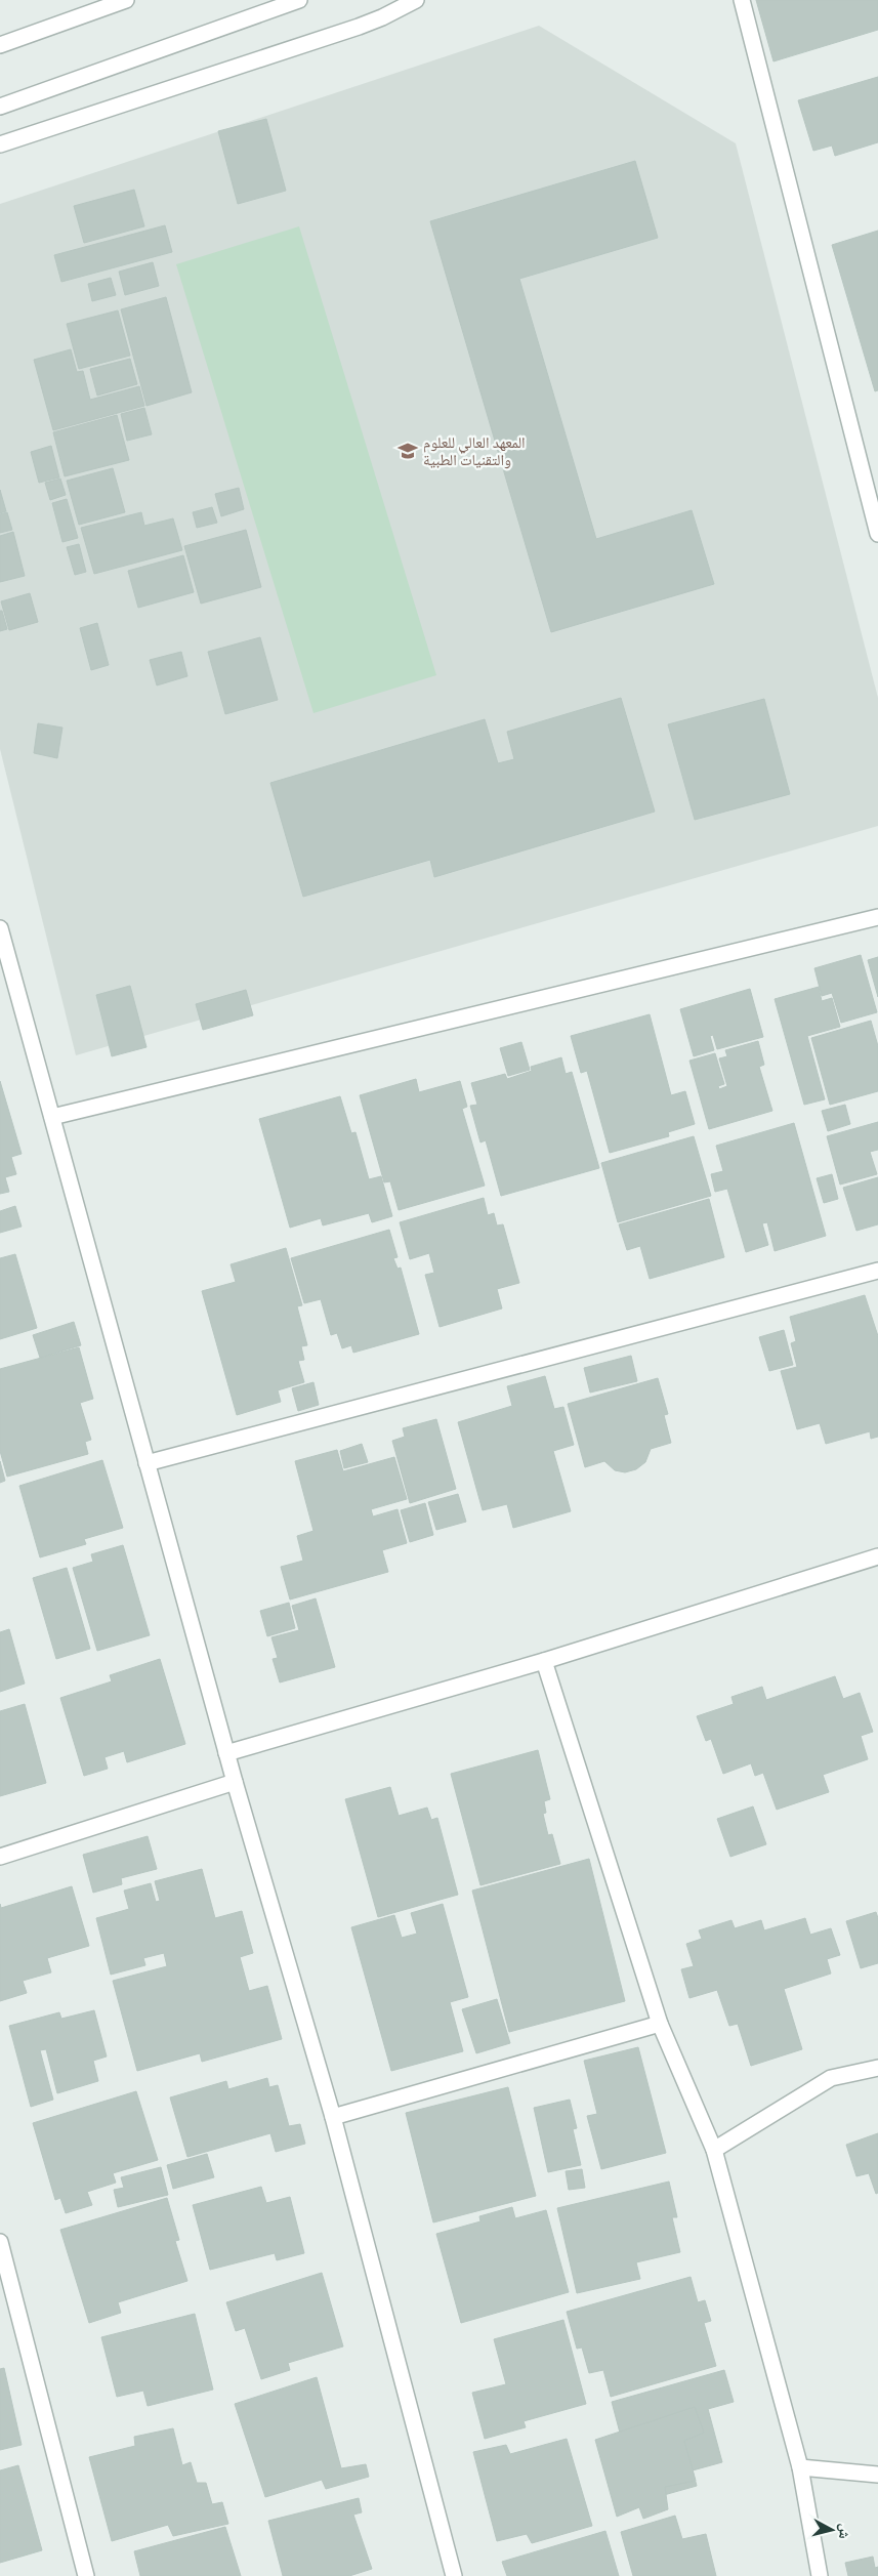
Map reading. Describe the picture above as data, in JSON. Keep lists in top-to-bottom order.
{
  "places": {
    "school or university": ["المعهد العالي للعلوم والتقنيات الطبية"]
  },
  "north": "right"
}
